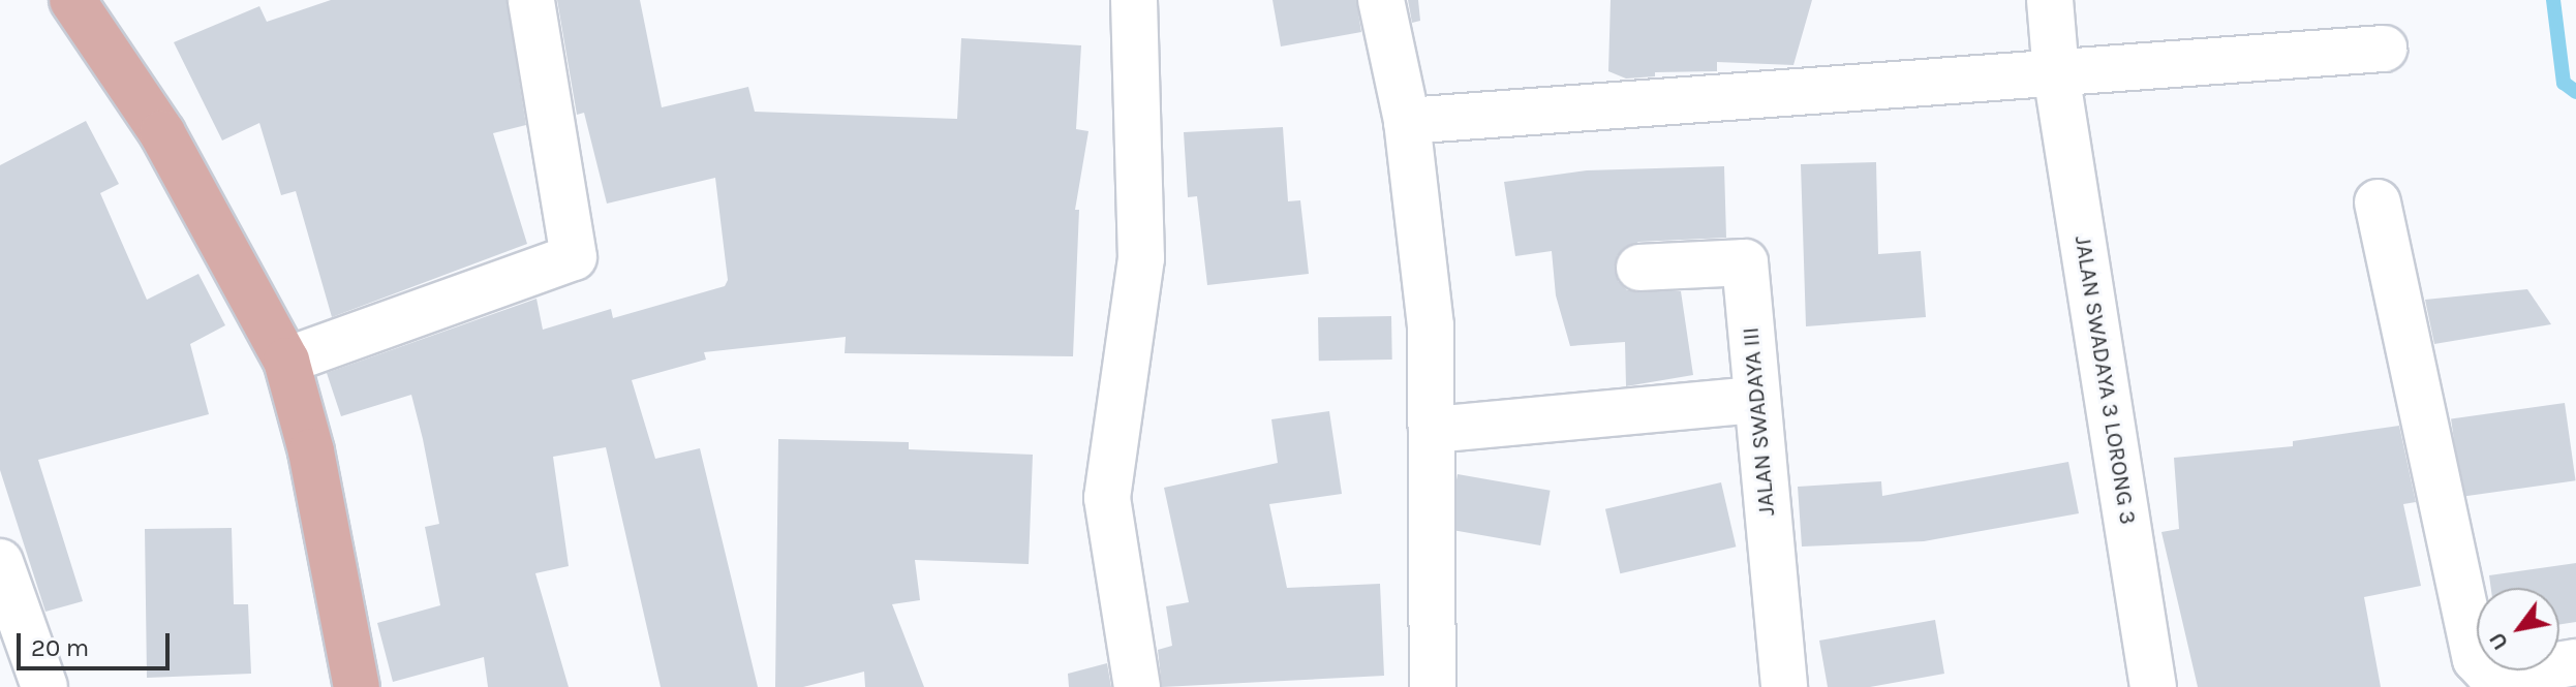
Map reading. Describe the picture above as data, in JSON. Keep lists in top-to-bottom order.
{
  "streets": {
    "street": ["JALAN SWADAYA 3 LORONG 3", "JALAN SWADAYA III"]
  },
  "scale_bar": "20 m",
  "north": "bottom left"
}
